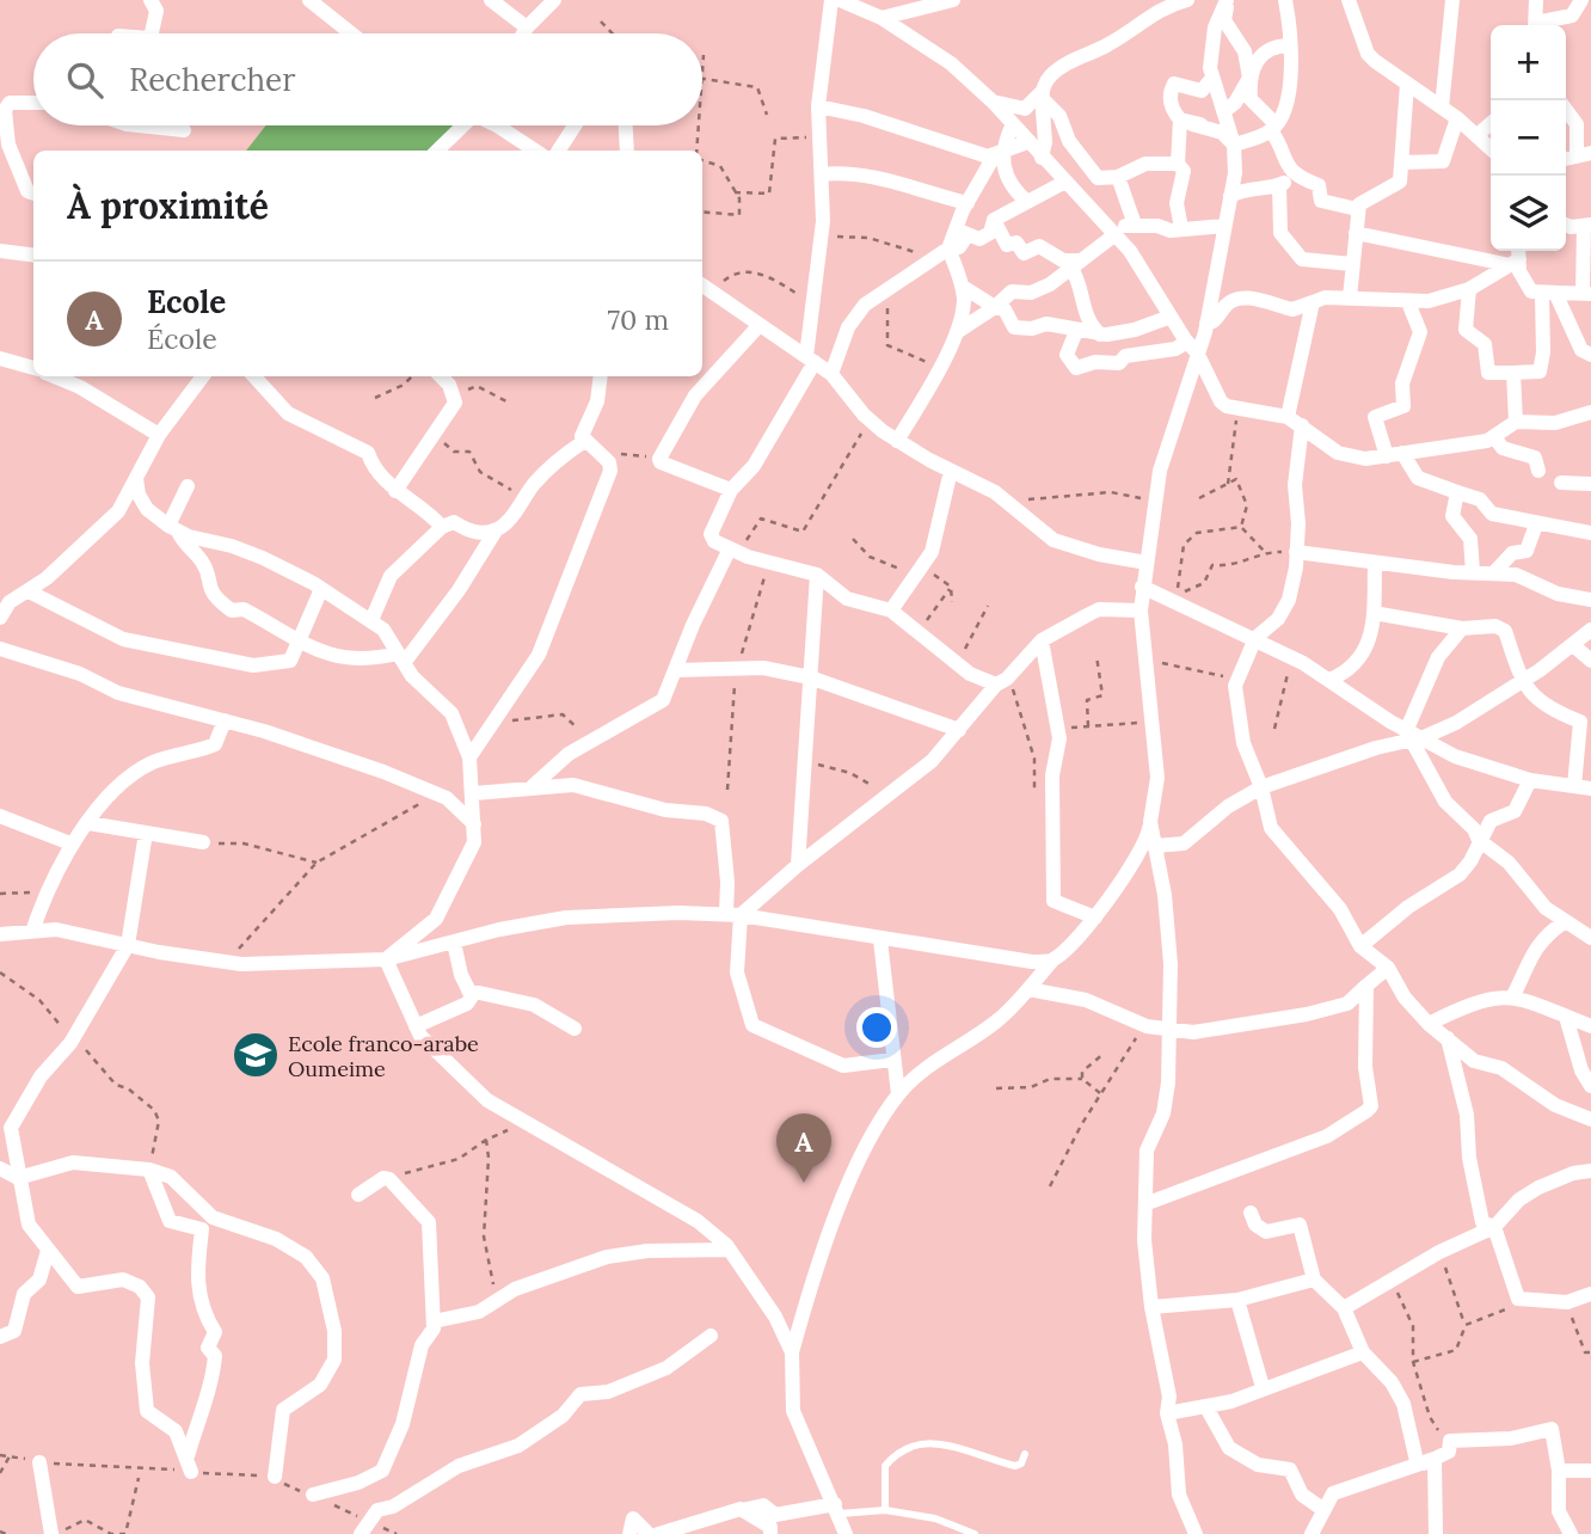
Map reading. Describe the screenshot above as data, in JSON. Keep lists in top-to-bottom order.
{
  "places": {
    "school or university": ["Ecole franco-arabe Oumeime"]
  },
  "page": {
    "map_buttons": ["+", "−"],
    "search": "Rechercher",
    "heading": "À proximité",
    "list": [
      {
        "mark": "A",
        "name": "Ecole",
        "note": "École",
        "value": "70 m"
      }
    ],
    "pins": "A"
  }
}
